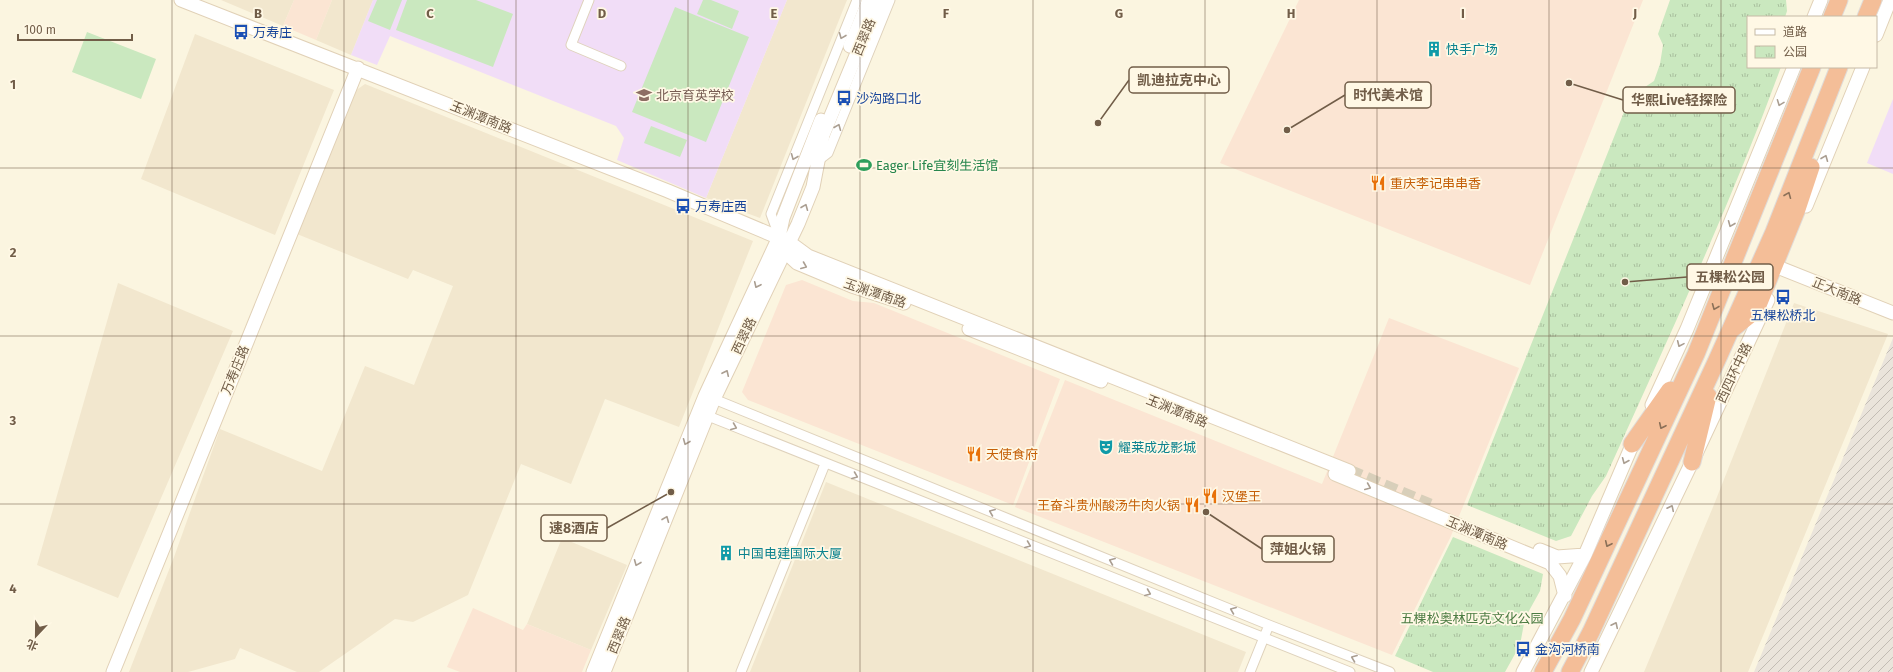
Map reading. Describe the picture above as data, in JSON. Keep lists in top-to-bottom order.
{
  "streets": {
    "highway": ["西四环中路"],
    "street": [
      "西翠路",
      "玉渊潭南路",
      "正大南路",
      "万寿庄路"
    ]
  },
  "crossings": [
    ["西翠路", "玉渊潭南路"],
    ["玉渊潭南路", "万寿庄路"],
    ["正大南路", "西四环中路"]
  ],
  "parks": ["五棵松奥林匹克文化公园"],
  "places": {
    "bus stop": [
      "万寿庄",
      "沙沟路口北",
      "万寿庄西",
      "五棵松桥北",
      "金沟河桥南"
    ],
    "building": ["快手广场", "中国电建国际大厦"],
    "other": [
      "华熙Live轻探险",
      "凯迪拉克中心",
      "时代美术馆",
      "五棵松公园",
      "速8酒店",
      "萍姐火锅"
    ],
    "school or university": ["北京育英学校"],
    "sports": ["Eager Life宜刻生活馆"],
    "restaurant": [
      "重庆李记串串香",
      "天使食府",
      "汉堡王",
      "王奋斗贵州酸汤牛肉火锅"
    ],
    "theatre": ["耀莱成龙影城"]
  },
  "legend": ["道路", "公园"],
  "scale_bar": "100 m",
  "north": "bottom",
  "grid": {
    "columns": [
      "B",
      "C",
      "D",
      "E",
      "F",
      "G",
      "H",
      "I",
      "J"
    ],
    "rows": [
      "1",
      "2",
      "3",
      "4"
    ]
  }
}
